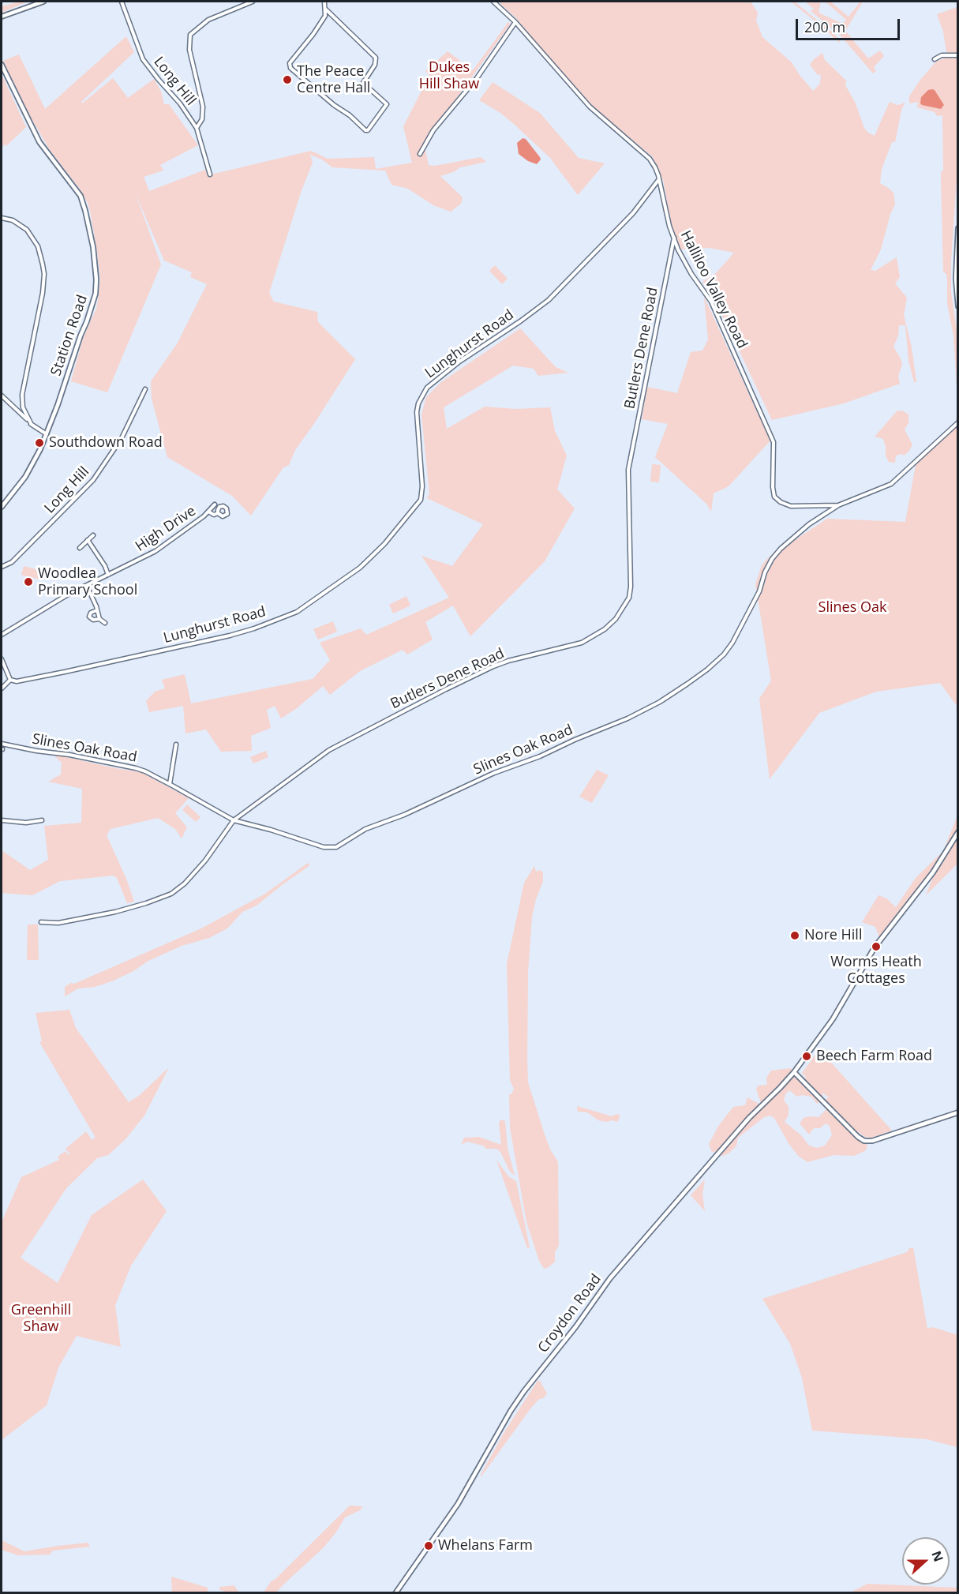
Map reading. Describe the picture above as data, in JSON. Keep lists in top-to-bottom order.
{
  "streets": {
    "main road": ["Station Road", "Croydon Road"],
    "street": [
      "Long Hill",
      "Halliloo Valley Road",
      "Lunghurst Road",
      "Butlers Dene Road",
      "High Drive",
      "Slines Oak Road"
    ]
  },
  "crossings": [
    ["Halliloo Valley Road", "Lunghurst Road"],
    ["Halliloo Valley Road", "Butlers Dene Road"],
    ["Halliloo Valley Road", "Slines Oak Road"],
    ["Butlers Dene Road", "Slines Oak Road"]
  ],
  "parks": ["Dukes Hill Shaw", "Slines Oak", "Greenhill Shaw"],
  "places": [
    "The Peace Centre Hall",
    "Southdown Road",
    "Woodlea Primary School",
    "Nore Hill",
    "Worms Heath Cottages",
    "Beech Farm Road",
    "Whelans Farm"
  ],
  "scale_bar": "200 m",
  "north": "right"
}
